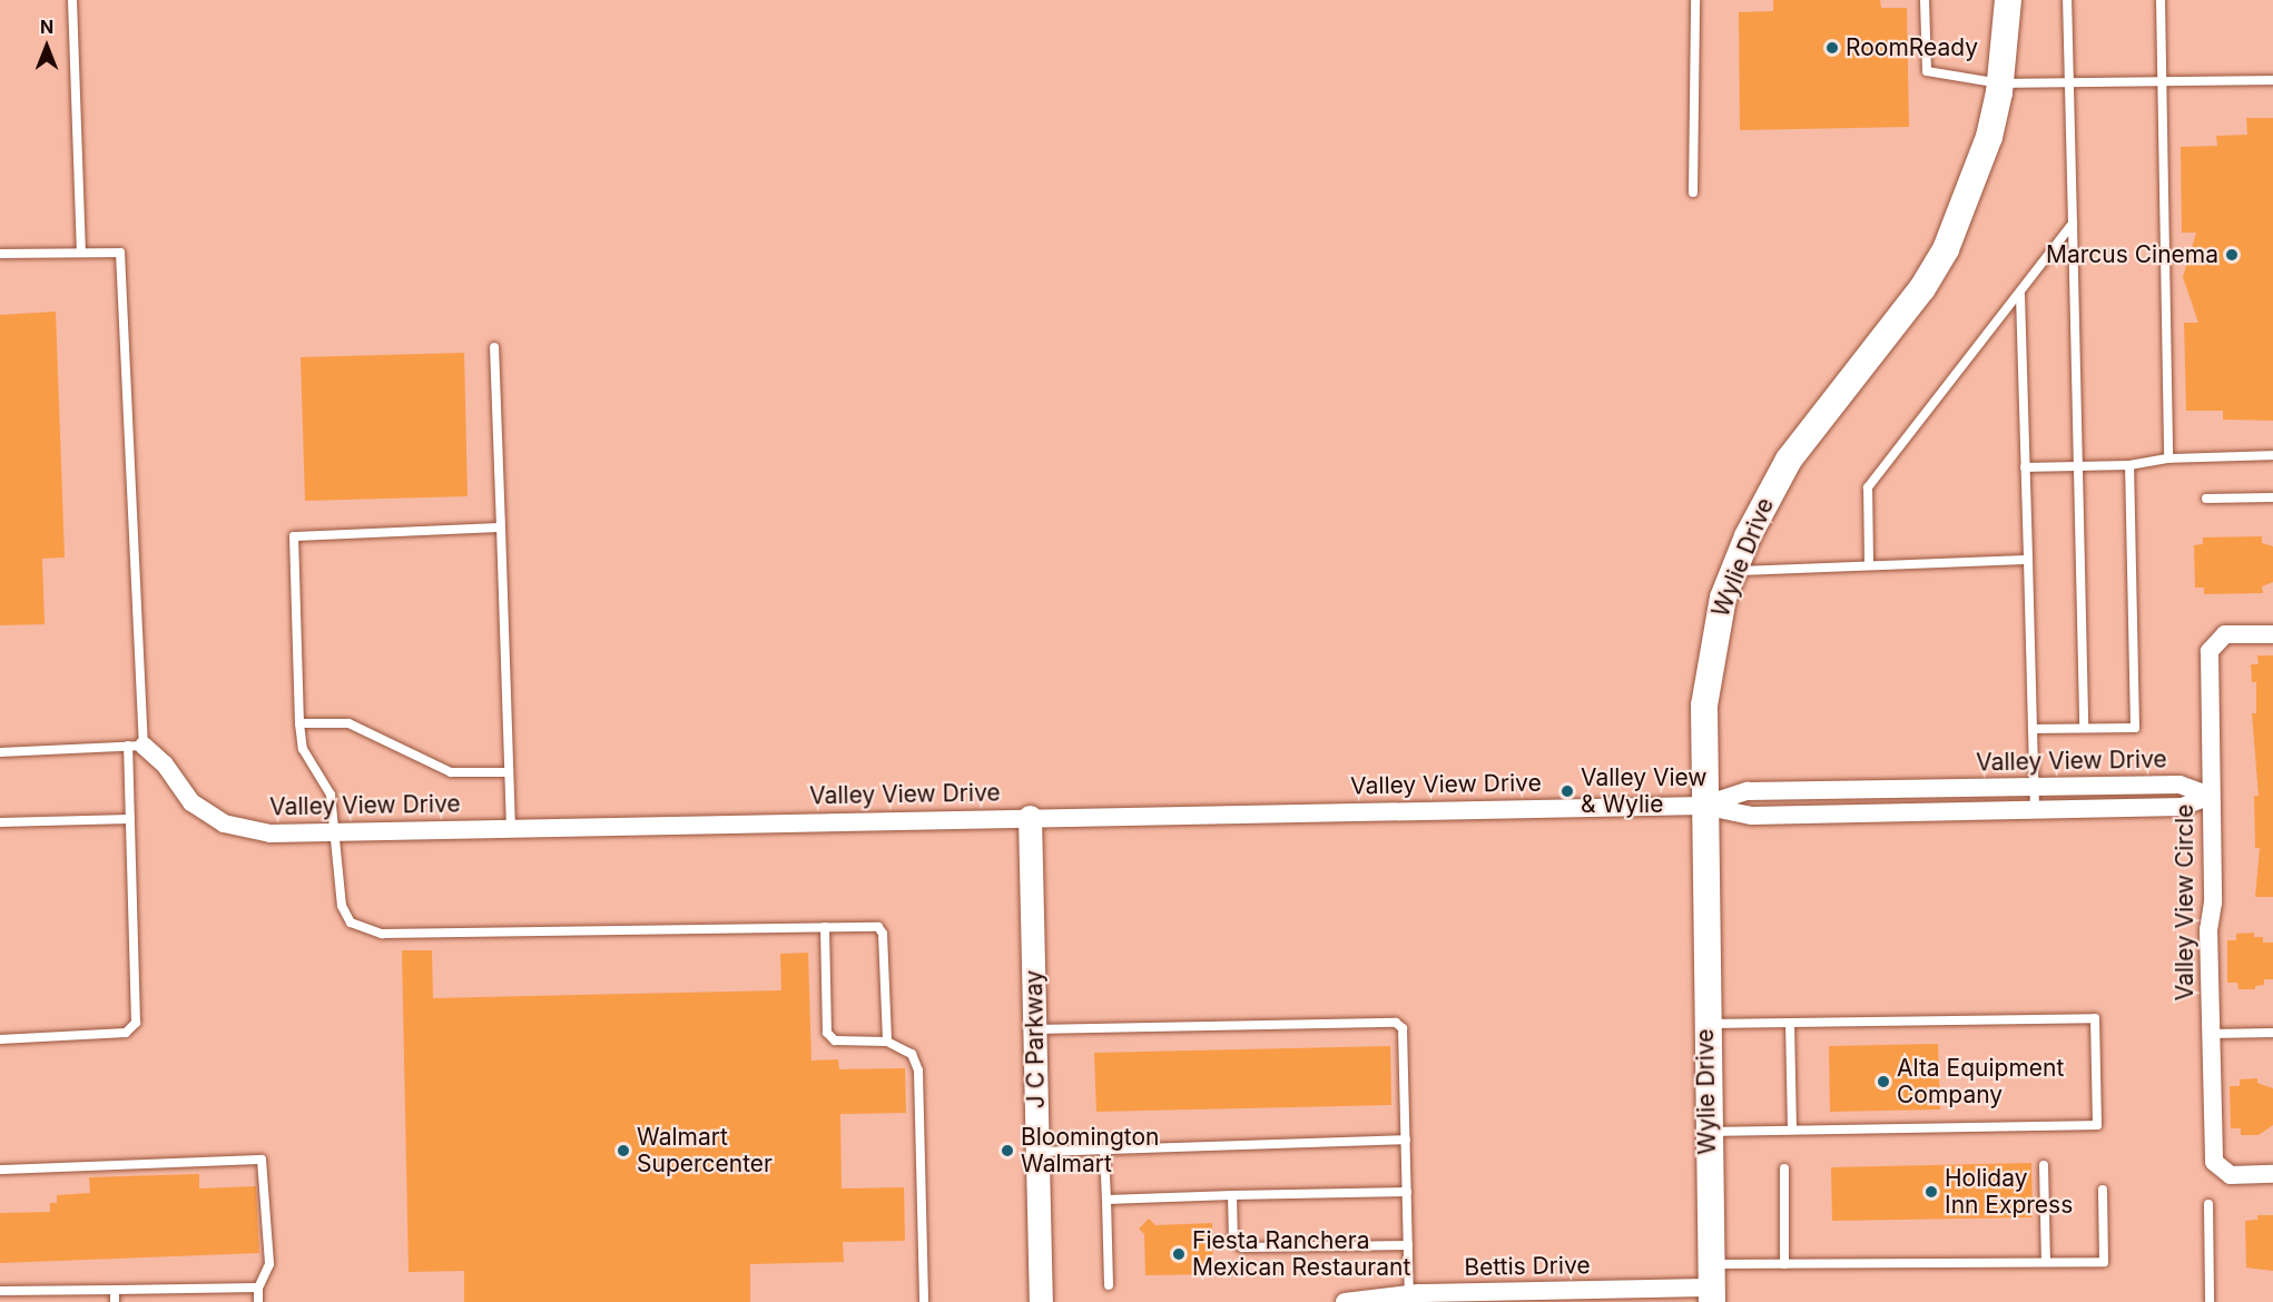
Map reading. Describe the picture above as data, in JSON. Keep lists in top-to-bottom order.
{
  "streets": {
    "main road": ["Wylie Drive"],
    "street": [
      "Valley View Drive",
      "Valley View Circle",
      "J C Parkway",
      "Bettis Drive"
    ]
  },
  "crossings": [
    ["Wylie Drive", "Valley View Drive"],
    ["Wylie Drive", "Bettis Drive"],
    ["Valley View Drive", "Valley View Circle"],
    ["Valley View Drive", "J C Parkway"]
  ],
  "places": [
    "RoomReady",
    "Marcus Cinema",
    "Valley View & Wylie",
    "Alta Equipment Company",
    "Walmart Supercenter",
    "Bloomington Walmart",
    "Holiday Inn Express",
    "Fiesta Ranchera Mexican Restaurant"
  ],
  "north": "top"
}
